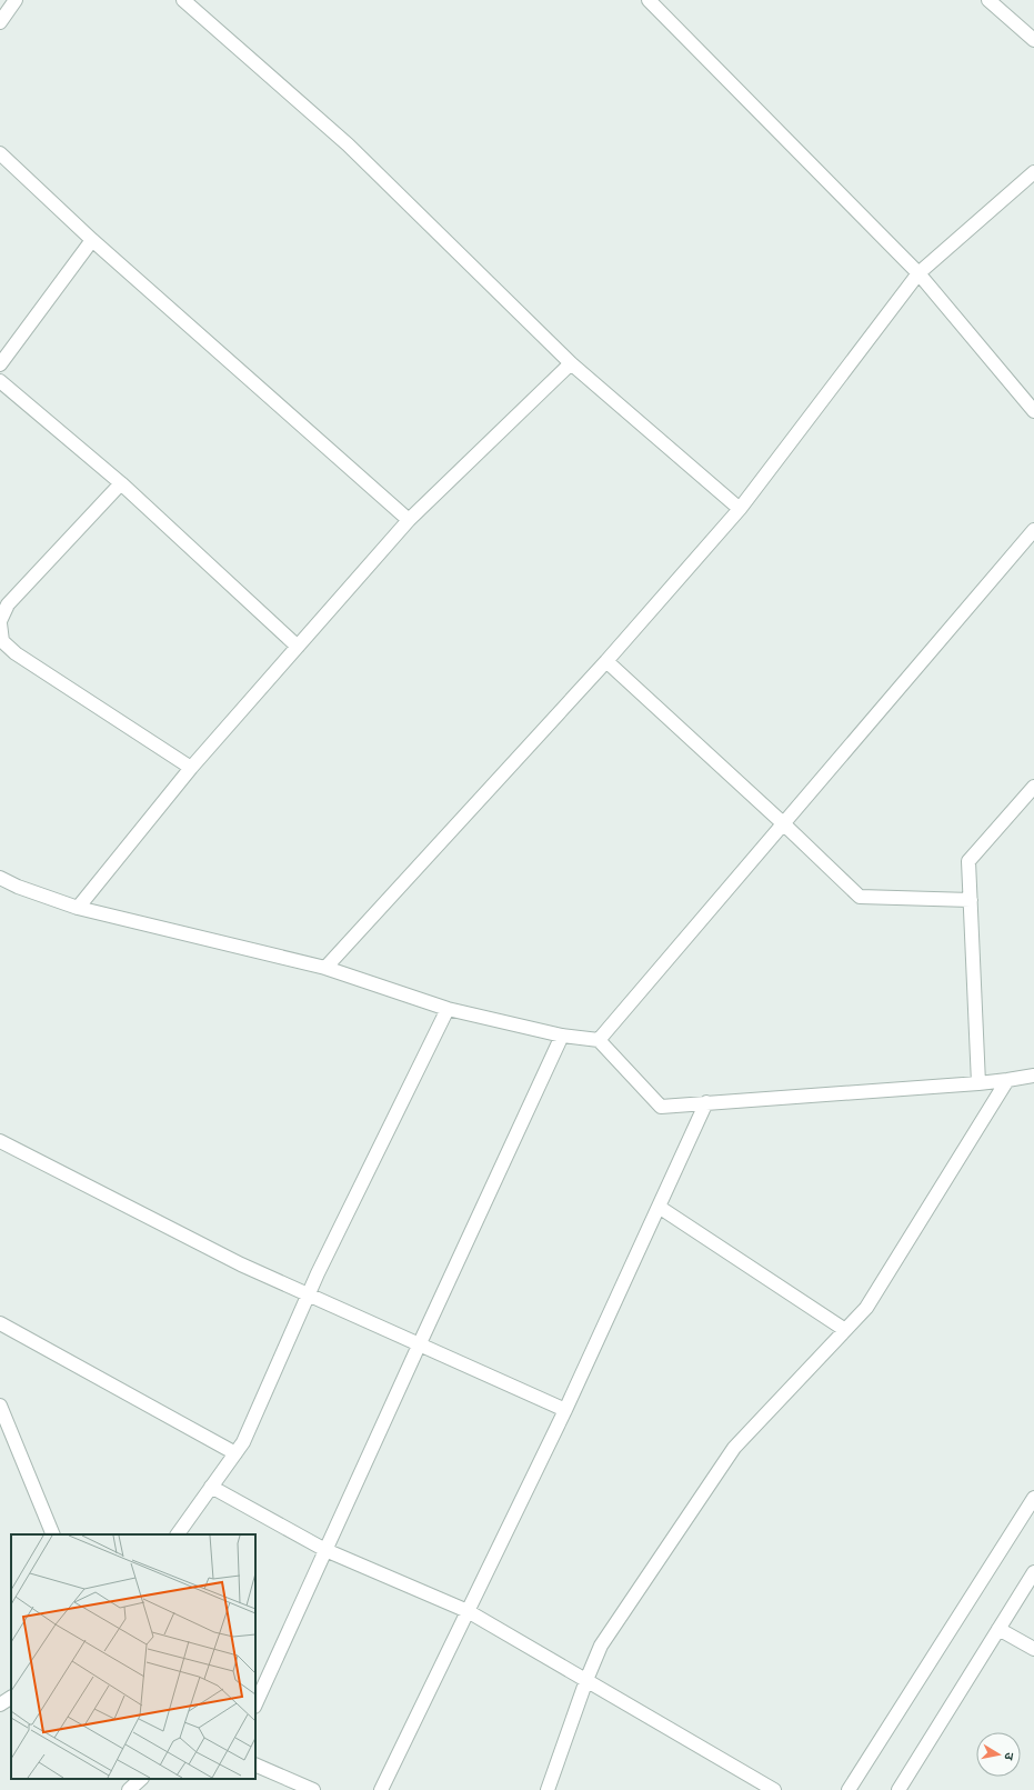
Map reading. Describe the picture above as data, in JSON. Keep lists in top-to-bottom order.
{
  "north": "right"
}
